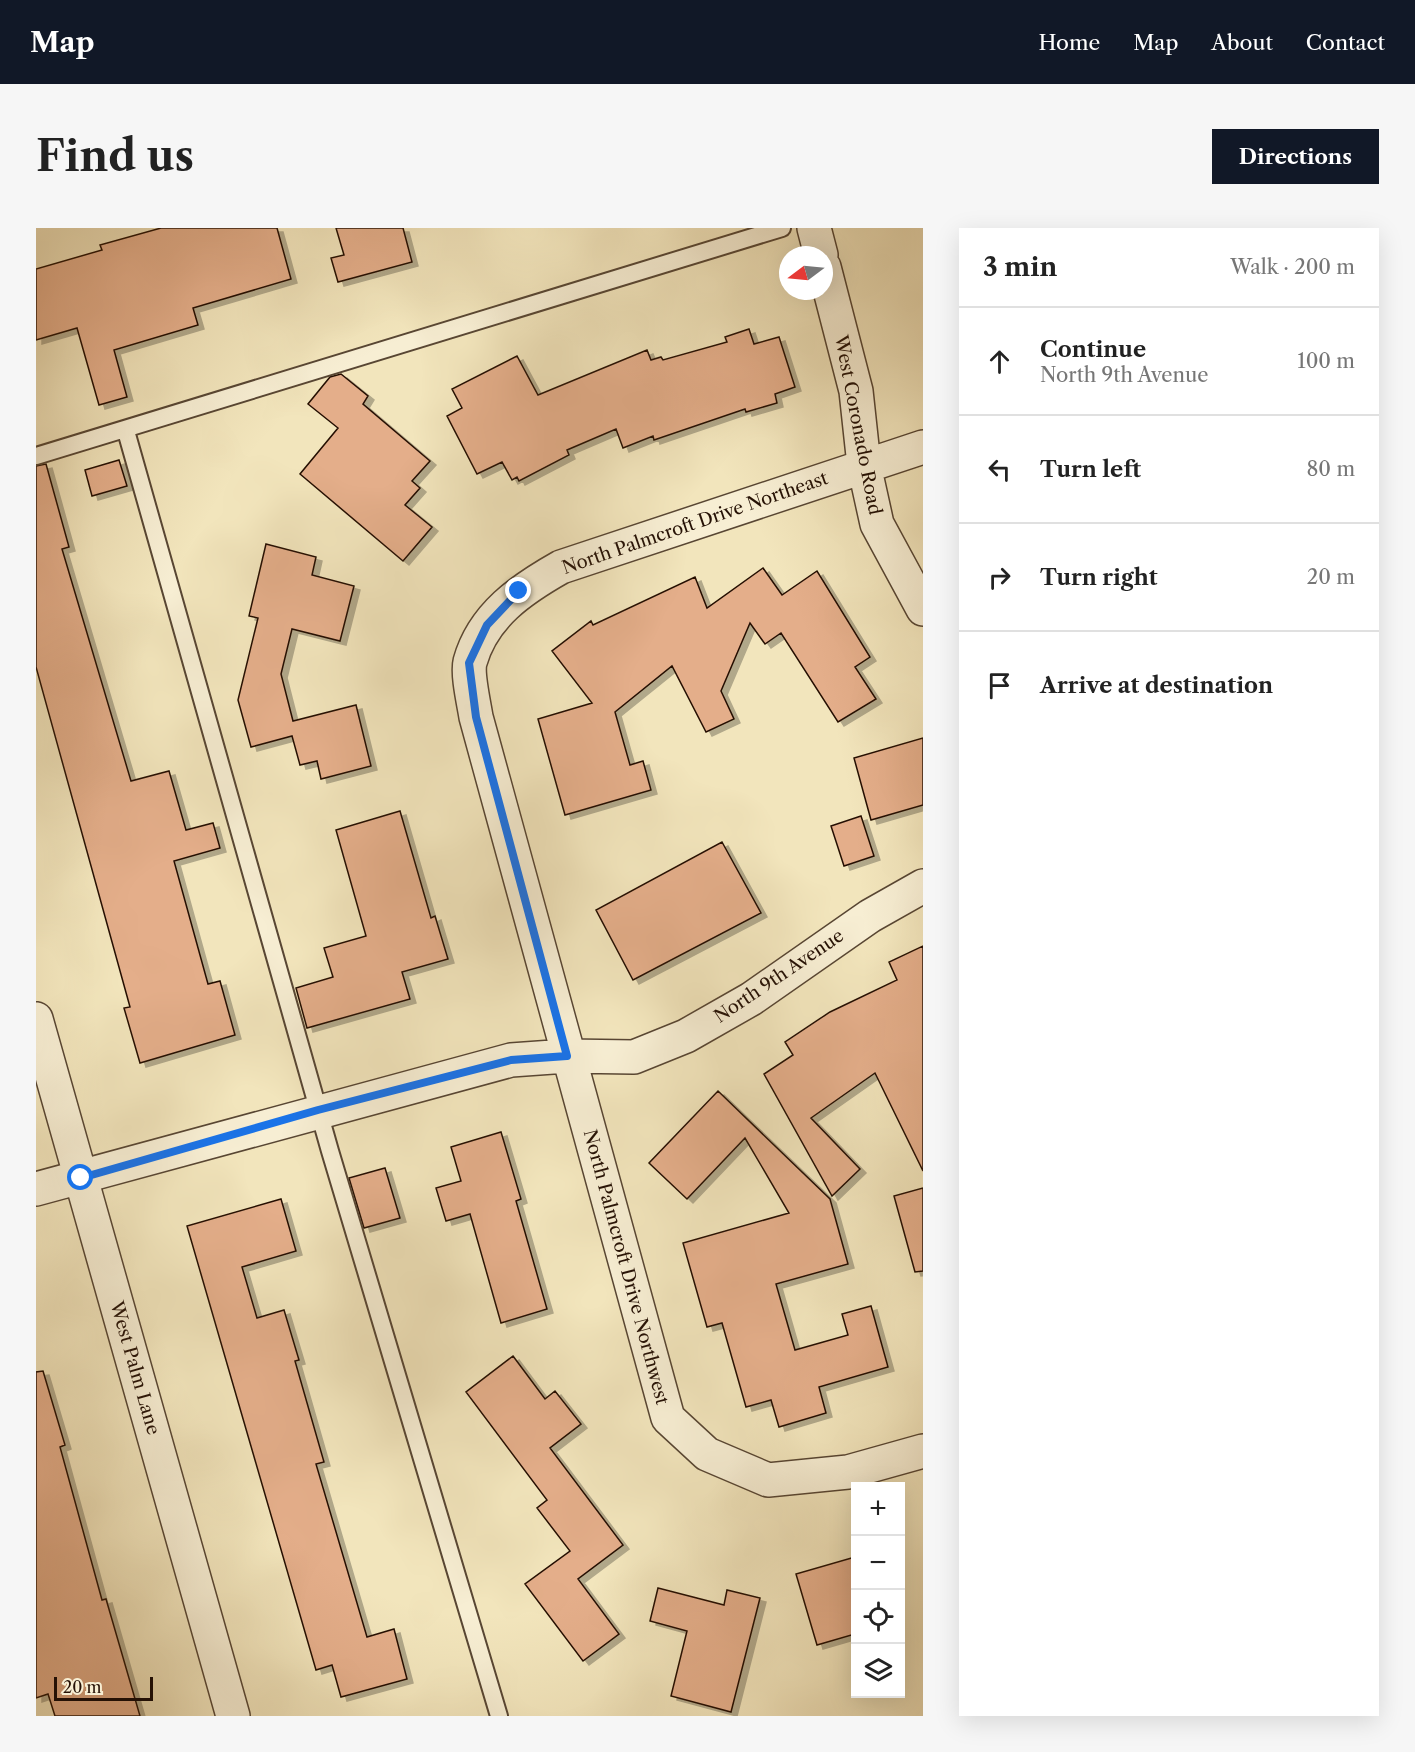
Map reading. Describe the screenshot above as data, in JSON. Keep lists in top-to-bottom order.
{
  "streets": {
    "street": [
      "West Coronado Road",
      "North Palmcroft Drive Northeast",
      "North 9th Avenue",
      "North Palmcroft Drive Northwest",
      "West Palm Lane"
    ]
  },
  "crossings": [
    ["West Coronado Road", "North Palmcroft Drive Northeast"],
    ["North Palmcroft Drive Northeast", "North 9th Avenue"],
    ["North Palmcroft Drive Northeast", "North Palmcroft Drive Northwest"],
    ["North 9th Avenue", "North Palmcroft Drive Northwest"],
    ["North 9th Avenue", "West Palm Lane"]
  ],
  "scale_bar": "20 m",
  "north": "left",
  "page": {
    "header": "Map",
    "nav": [
      "Home",
      "Map",
      "About",
      "Contact"
    ],
    "buttons": "Directions",
    "title": "Find us",
    "heading": ["3 min", "Walk · 200 m"],
    "list": [
      ["Continue", "North 9th Avenue", "100 m"],
      ["Turn left", "80 m"],
      ["Turn right", "20 m"],
      "Arrive at destination"
    ],
    "map_buttons": ["+", "−"],
    "scale": "20 m"
  }
}
